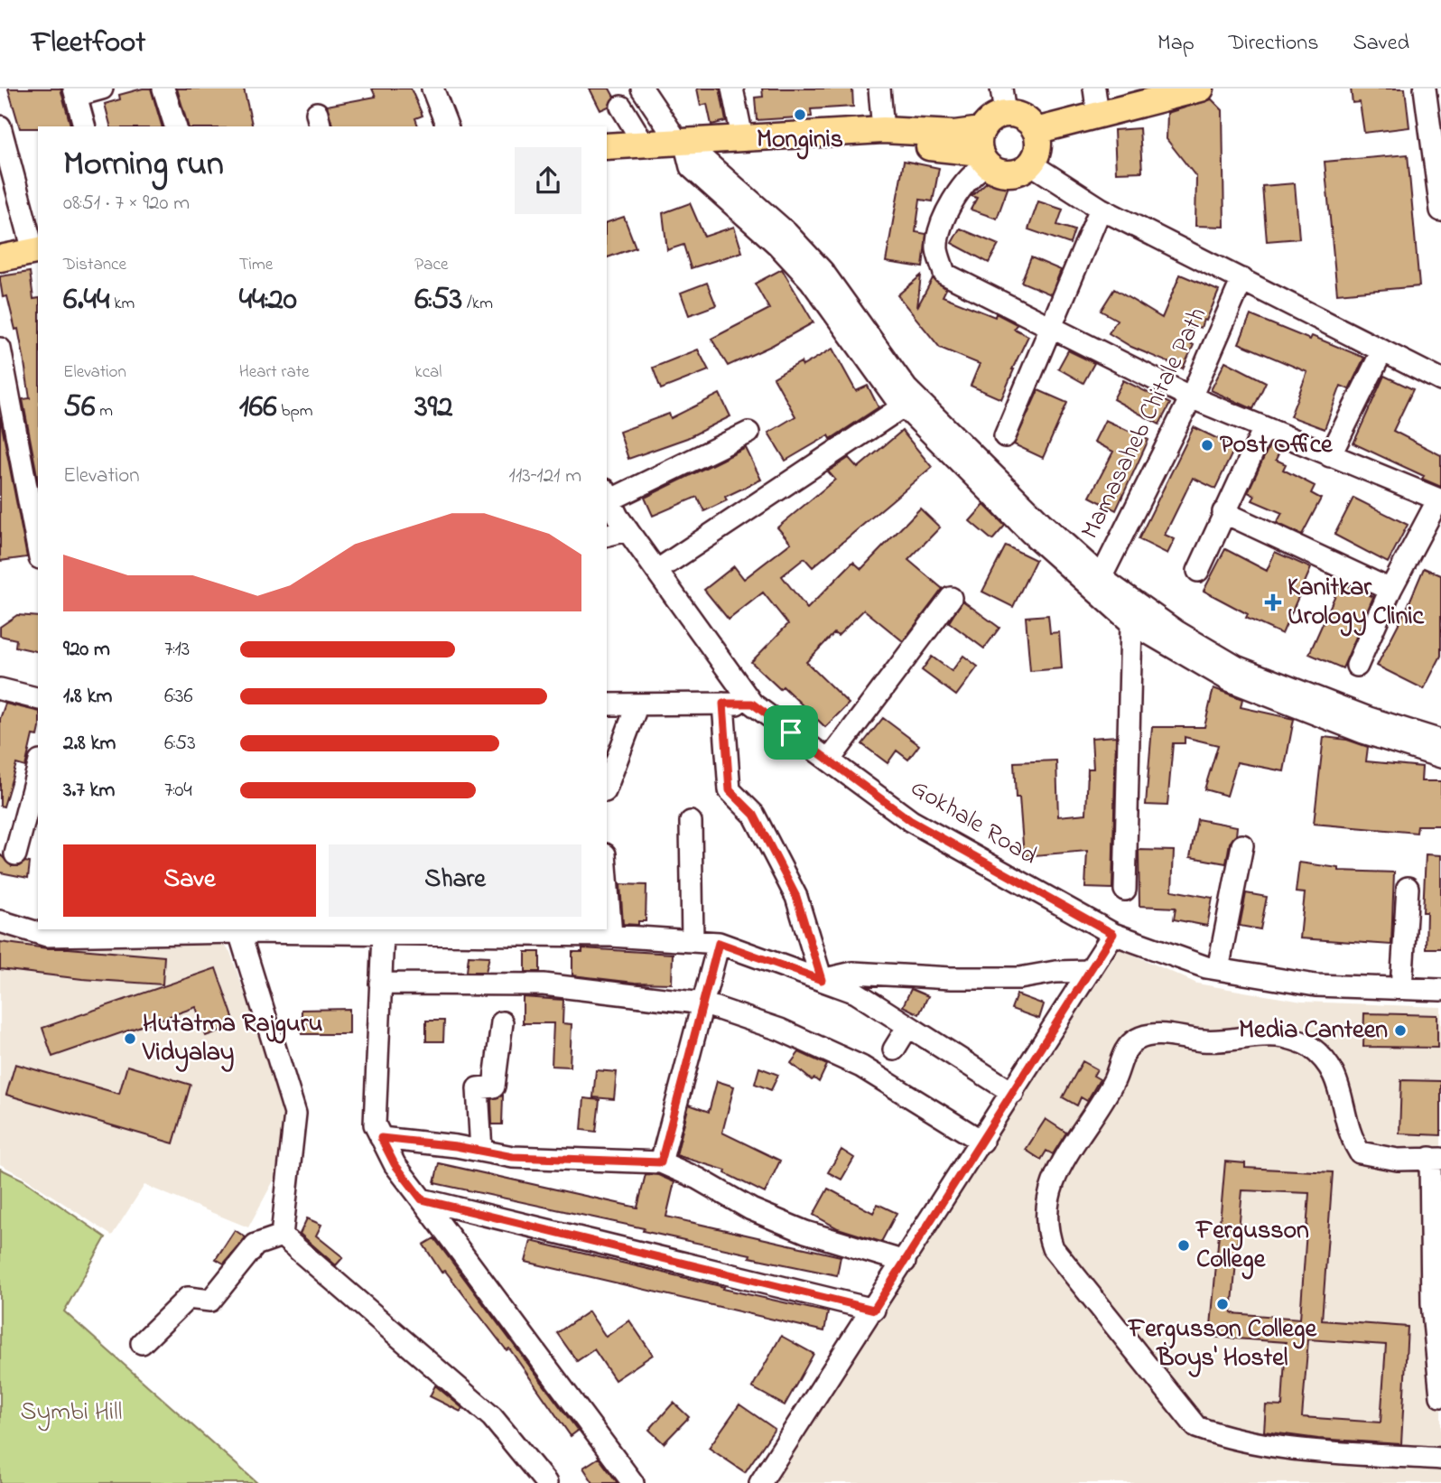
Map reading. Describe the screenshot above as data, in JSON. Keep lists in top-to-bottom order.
{
  "streets": {
    "street": ["Mamasaheb Chitale Path", "Gokhale Road"]
  },
  "parks": ["Symbi Hill"],
  "places": {
    "other": [
      "Monginis",
      "Post Office",
      "Media Canteen",
      "Hutatma Rajguru Vidyalay",
      "Fergusson College",
      "Fergusson College Boys' Hostel"
    ],
    "health": ["Kanitkar Urology Clinic"]
  },
  "page": {
    "header": "Fleetfoot",
    "nav": ["Map", "Directions", "Saved"],
    "heading": ["Morning run", "08:51 · 7 × 920 m"],
    "stats": [
      ["Distance", "6.44 km"],
      ["Time", "44:20"],
      ["Pace", "6:53 /km"],
      ["Elevation", "56 m"],
      ["Heart rate", "166 bpm"],
      ["kcal", "392"]
    ],
    "chart": ["Elevation", "113–121 m"],
    "list": [
      {
        "name": "920 m",
        "note": "7:13"
      },
      {
        "name": "1.8 km",
        "note": "6:36"
      },
      {
        "name": "2.8 km",
        "note": "6:53"
      },
      {
        "name": "3.7 km",
        "note": "7:04"
      }
    ],
    "buttons": ["Save", "Share"]
  }
}
